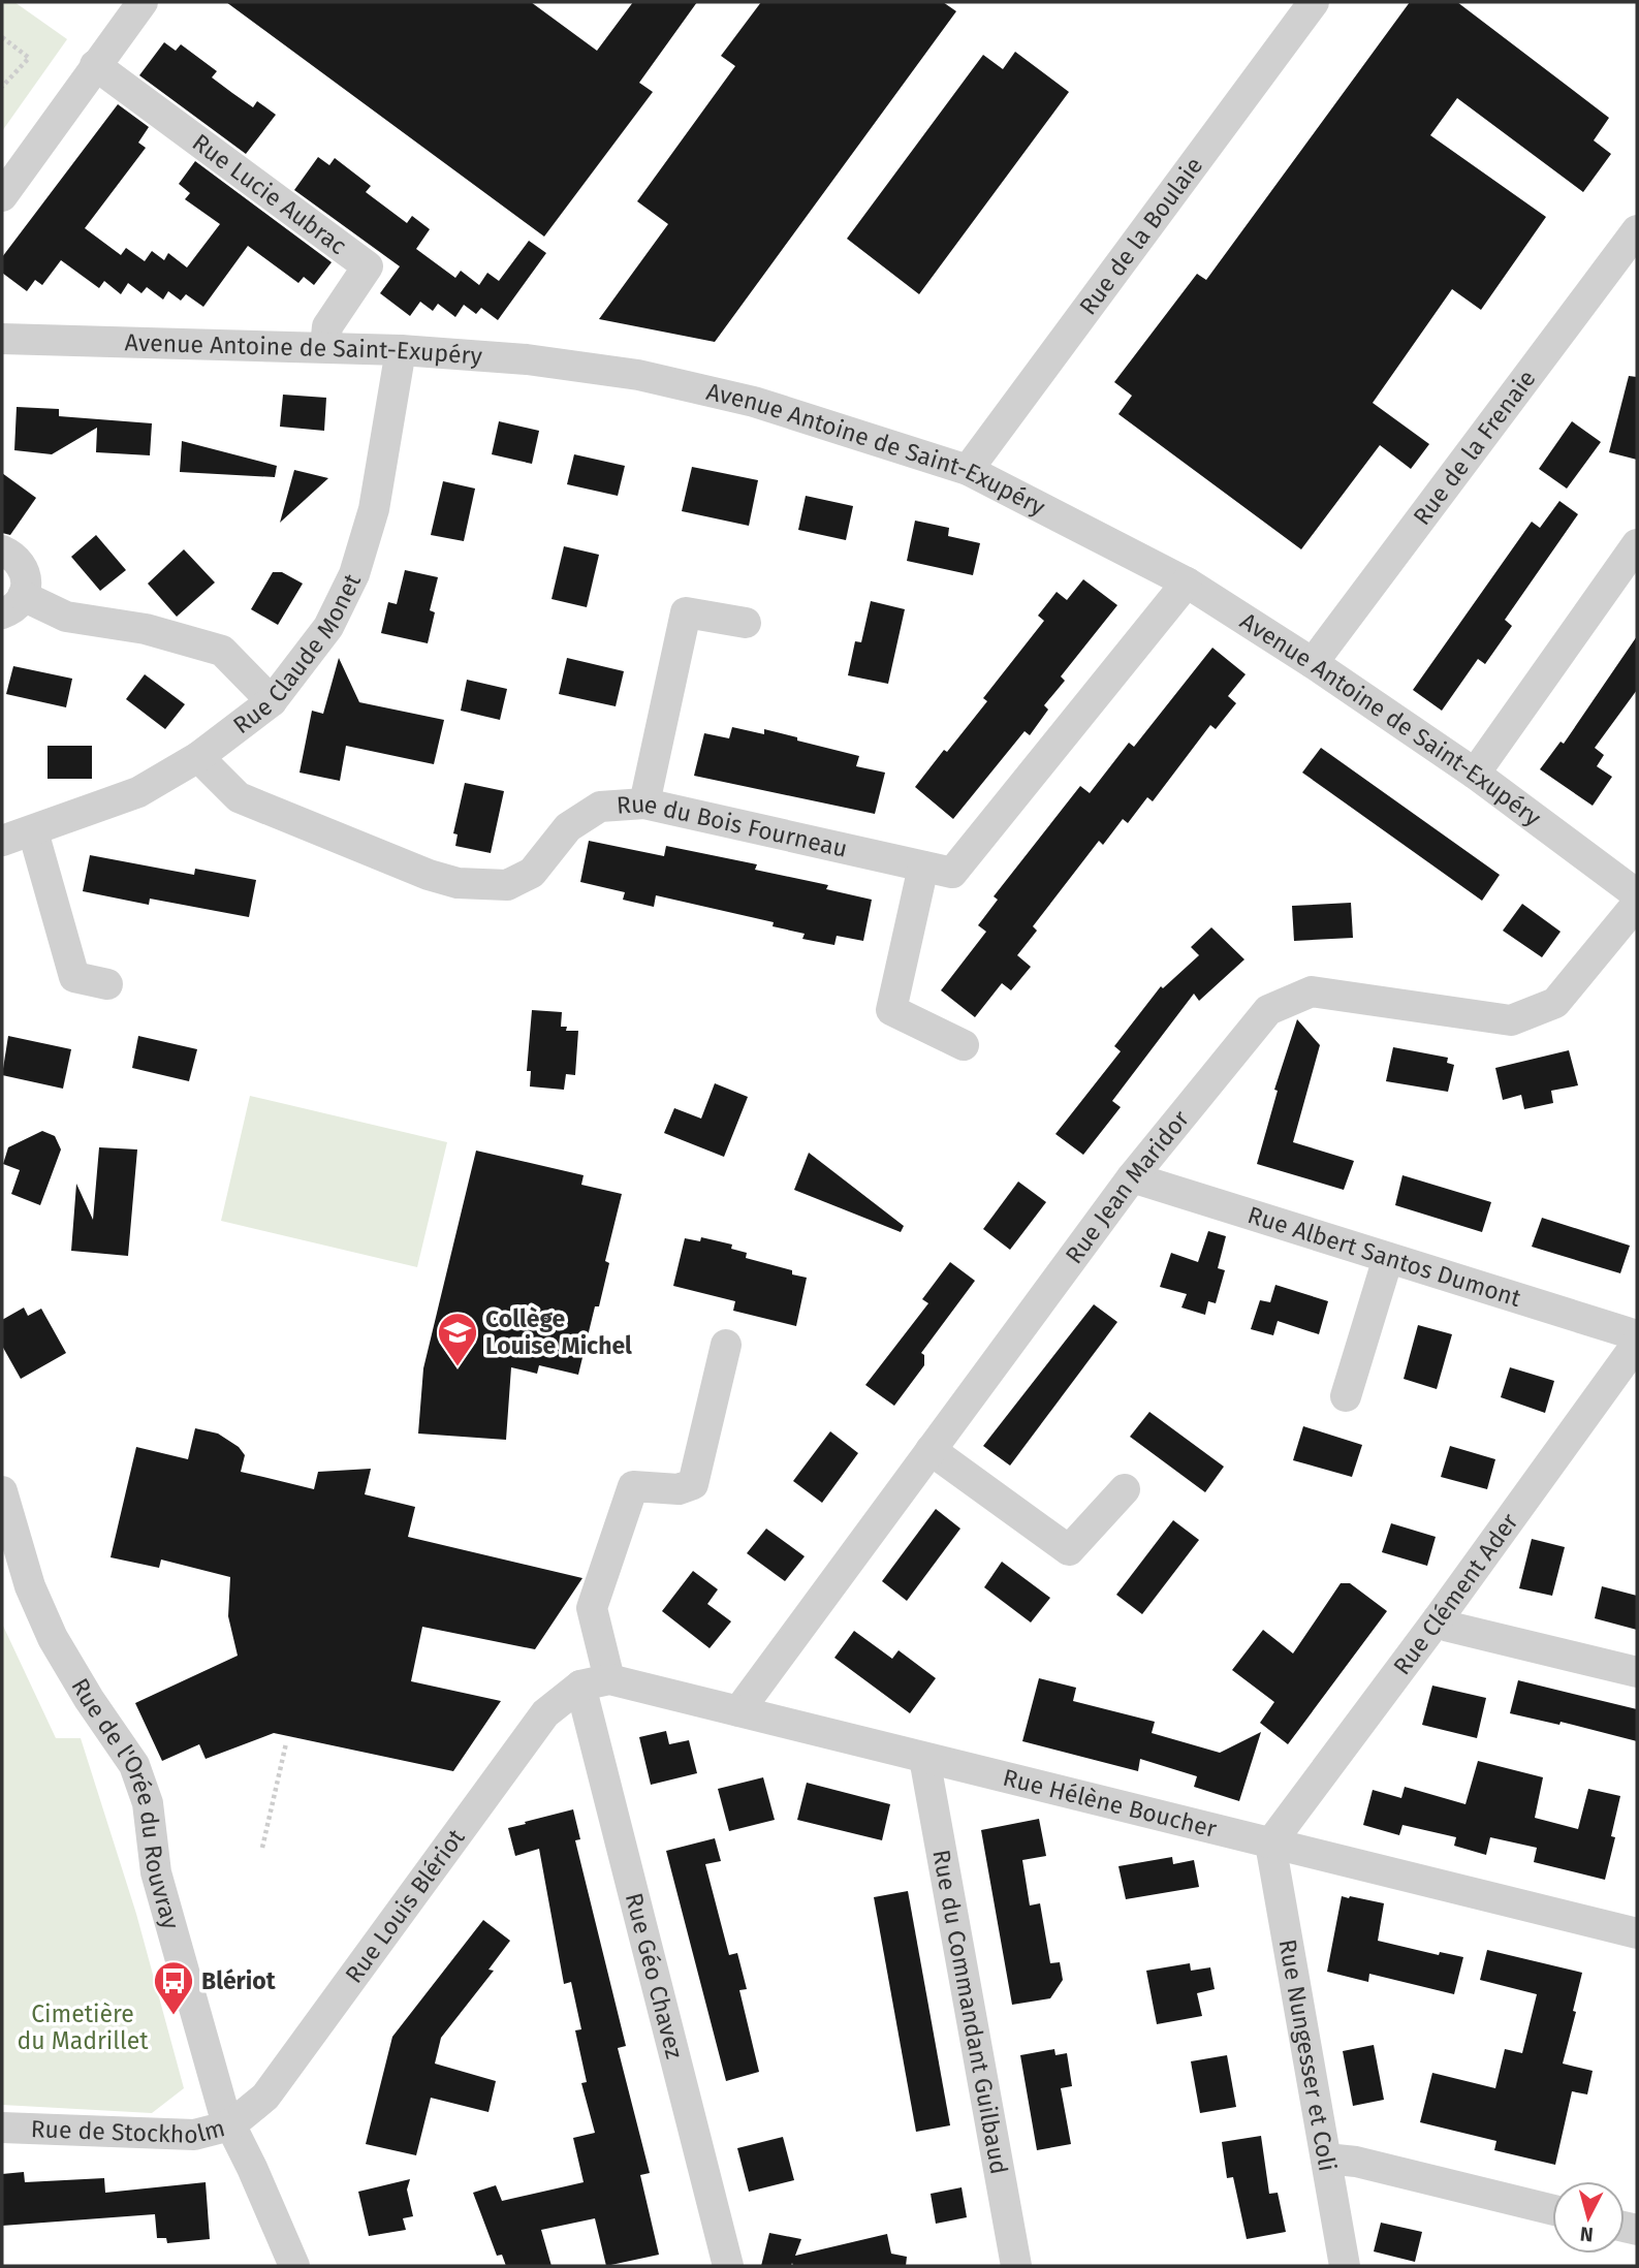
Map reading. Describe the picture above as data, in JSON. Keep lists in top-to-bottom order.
{
  "streets": {
    "street": [
      "Rue Lucie Aubrac",
      "Rue de la Boulaie",
      "Avenue Antoine de Saint-Exupéry",
      "Rue de la Frenaie",
      "Rue Claude Monet",
      "Rue du Bois Fourneau",
      "Rue Jean Maridor",
      "Rue Albert Santos Dumont",
      "Rue Clément Ader",
      "Rue Hélène Boucher",
      "Rue de l'Orée du Rouvray",
      "Rue Louis Blériot",
      "Rue Géo Chavez",
      "Rue du Commandant Guilbaud",
      "Rue Nungesser et Coli",
      "Rue de Stockholm"
    ]
  },
  "crossings": [
    ["Rue Lucie Aubrac", "Avenue Antoine de Saint-Exupéry"],
    ["Rue de la Boulaie", "Avenue Antoine de Saint-Exupéry"],
    ["Avenue Antoine de Saint-Exupéry", "Rue de la Frenaie"],
    ["Avenue Antoine de Saint-Exupéry", "Rue Claude Monet"],
    ["Avenue Antoine de Saint-Exupéry", "Rue du Bois Fourneau"],
    ["Rue Claude Monet", "Rue du Bois Fourneau"],
    ["Rue Jean Maridor", "Rue Albert Santos Dumont"],
    ["Rue Jean Maridor", "Rue Hélène Boucher"],
    ["Rue Clément Ader", "Rue Hélène Boucher"],
    ["Rue Clément Ader", "Rue Nungesser et Coli"],
    ["Rue Hélène Boucher", "Rue Louis Blériot"],
    ["Rue Hélène Boucher", "Rue Géo Chavez"],
    ["Rue Hélène Boucher", "Rue du Commandant Guilbaud"],
    ["Rue Hélène Boucher", "Rue Nungesser et Coli"],
    ["Rue de l'Orée du Rouvray", "Rue Louis Blériot"],
    ["Rue de l'Orée du Rouvray", "Rue de Stockholm"],
    ["Rue Louis Blériot", "Rue Géo Chavez"],
    ["Rue Louis Blériot", "Rue de Stockholm"]
  ],
  "parks": ["Cimetière du Madrillet"],
  "places": {
    "school or university": ["Collège Louise Michel"],
    "bus stop": ["Blériot"]
  },
  "north": "bottom"
}
